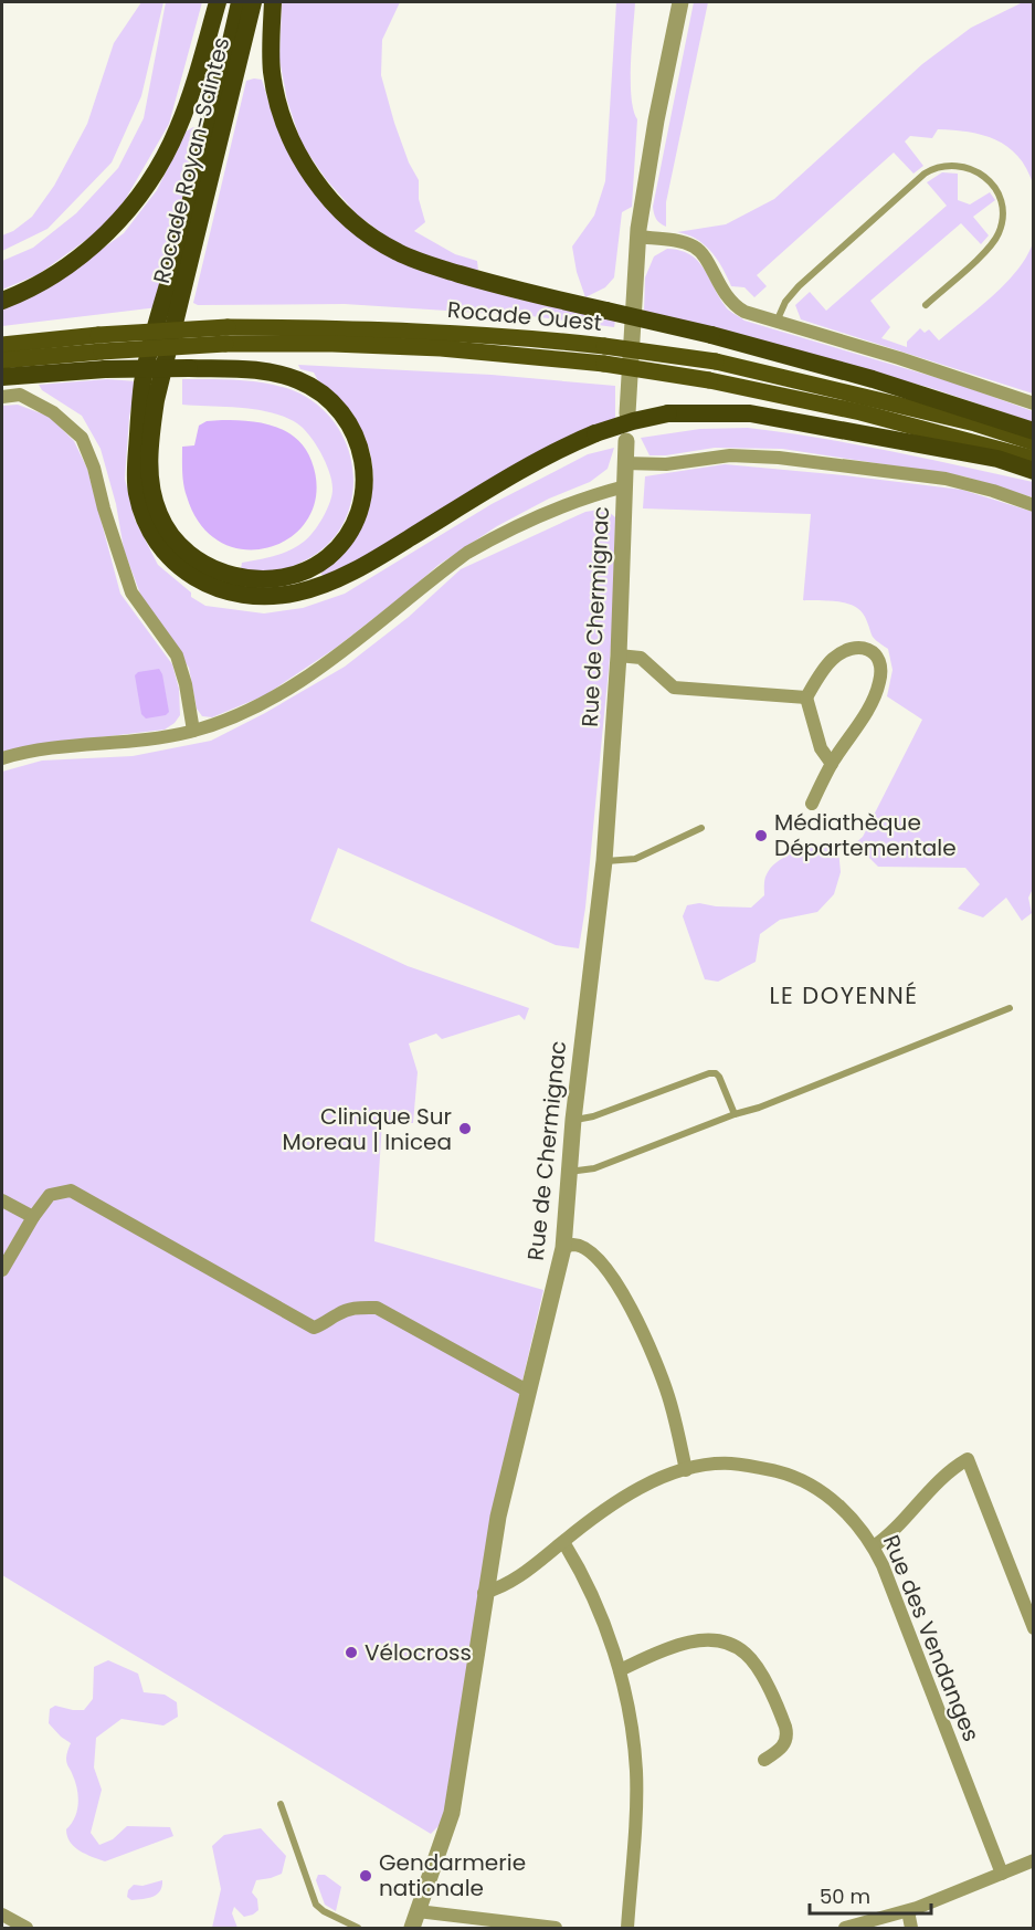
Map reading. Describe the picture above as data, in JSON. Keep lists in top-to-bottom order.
{
  "streets": {
    "highway": ["Rocade Royan-Saintes"],
    "main road": ["Rocade Ouest"],
    "street": ["Rue de Chermignac", "Rue des Vendanges"]
  },
  "crossings": [
    ["Rocade Royan-Saintes", "Rocade Ouest"],
    ["Rue de Chermignac", "Rue des Vendanges"]
  ],
  "districts": ["LE DOYENNÉ"],
  "places": [
    "Médiathèque Départementale",
    "Clinique Sur Moreau | Inicea",
    "Vélocross",
    "Gendarmerie nationale"
  ],
  "scale_bar": "50 m"
}
